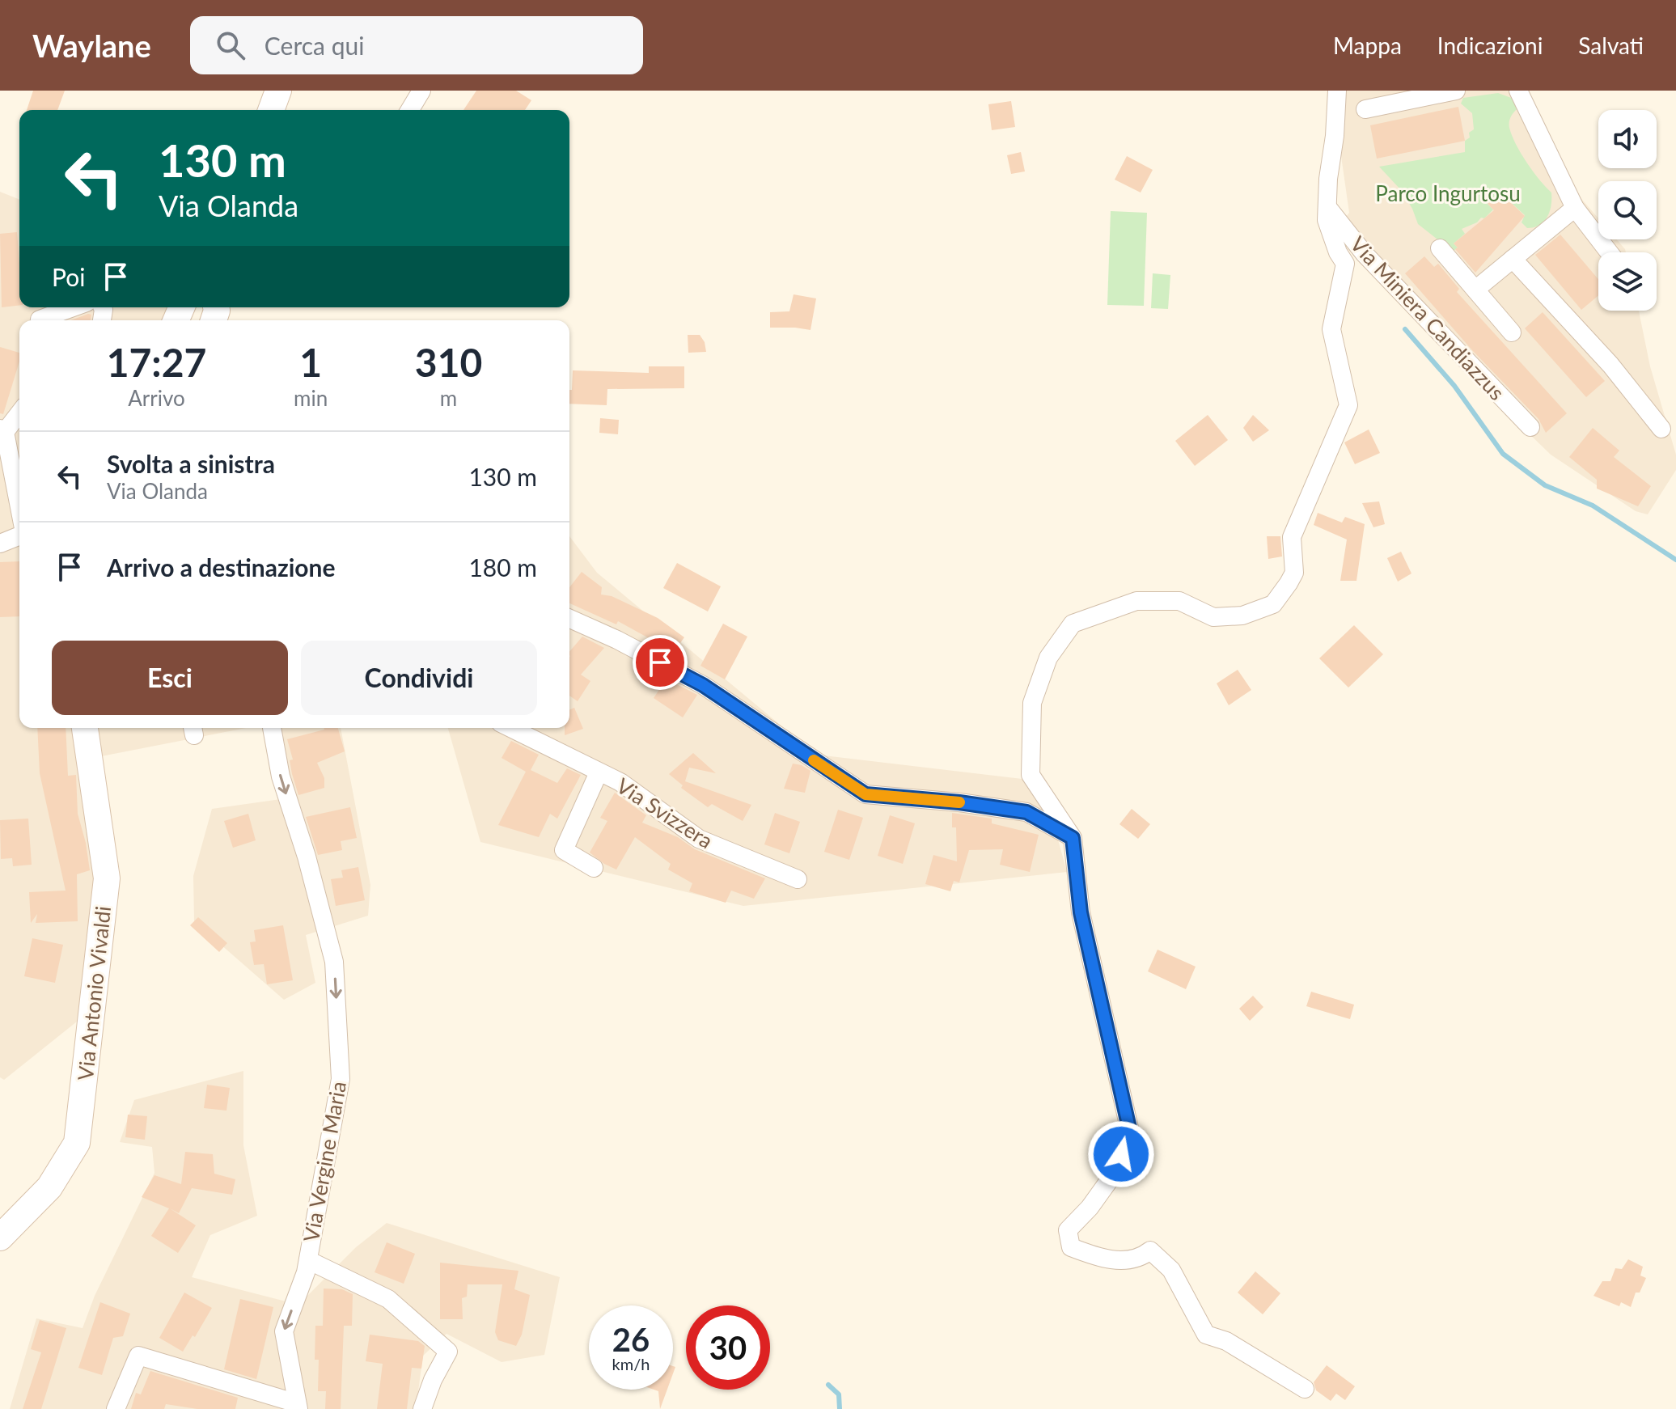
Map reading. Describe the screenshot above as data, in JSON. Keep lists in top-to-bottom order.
{
  "streets": {
    "main road": ["Via Antonio Vivaldi"],
    "street": ["Via Miniera Candiazzus", "Via Svizzera", "Via Vergine Maria"]
  },
  "one_way": ["Via Vergine Maria"],
  "parks": ["Parco Ingurtosu"],
  "page": {
    "header": "Waylane",
    "search": "Cerca qui",
    "nav": ["Mappa", "Indicazioni", "Salvati"],
    "turn": ["130 m", "Via Olanda"],
    "then": "Poi",
    "eta": [
      "17:27",
      "Arrivo",
      "1",
      "min",
      "310",
      "m"
    ],
    "list": [
      {
        "name": "Svolta a sinistra",
        "note": "Via Olanda",
        "value": "130 m"
      },
      {
        "name": "Arrivo a destinazione",
        "value": "180 m"
      }
    ],
    "buttons": ["Esci", "Condividi"],
    "speed": "26 km/h",
    "limit": "30"
  }
}
